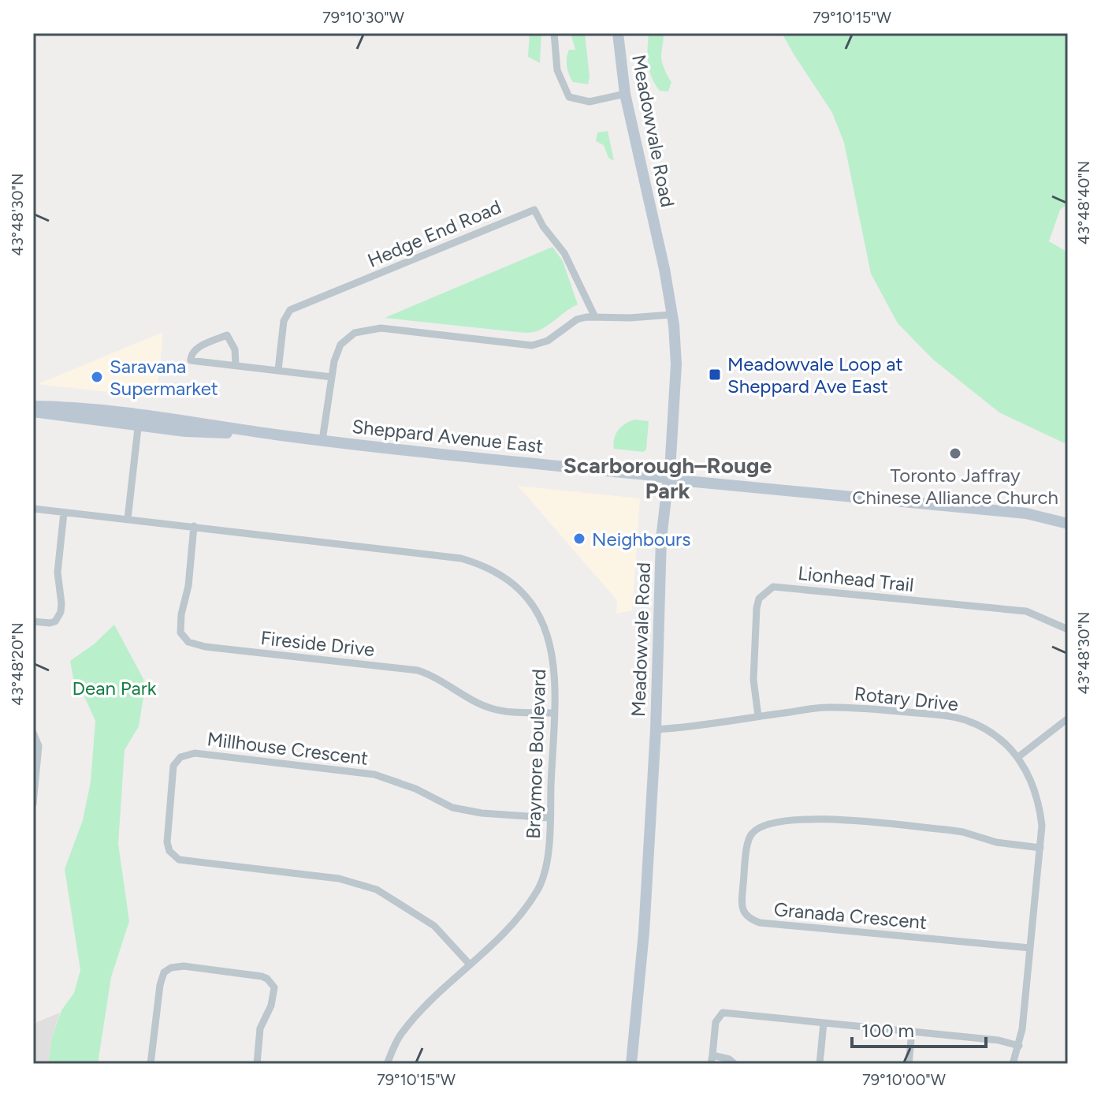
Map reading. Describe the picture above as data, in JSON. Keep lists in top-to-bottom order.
{
  "streets": {
    "main road": ["Meadowvale Road", "Sheppard Avenue East"],
    "street": [
      "Hedge End Road",
      "Lionhead Trail",
      "Fireside Drive",
      "Rotary Drive",
      "Millhouse Crescent",
      "Braymore Boulevard",
      "Granada Crescent"
    ]
  },
  "crossings": [
    ["Meadowvale Road", "Sheppard Avenue East"],
    ["Meadowvale Road", "Rotary Drive"],
    ["Lionhead Trail", "Rotary Drive"],
    ["Fireside Drive", "Braymore Boulevard"],
    ["Rotary Drive", "Granada Crescent"],
    ["Millhouse Crescent", "Braymore Boulevard"]
  ],
  "districts": ["Scarborough–Rouge Park"],
  "parks": ["Dean Park"],
  "places": {
    "transit": ["Meadowvale Loop at Sheppard Ave East"],
    "other": ["Saravana Supermarket", "Toronto Jaffray Chinese Alliance Church", "Neighbours"]
  },
  "scale_bar": "100 m",
  "coordinates": [
    "79°10'30\"W",
    "79°10'15\"W",
    "43°48'40\"N",
    "43°48'30\"N",
    "43°48'20\"N",
    "79°10'00\"W"
  ]
}
